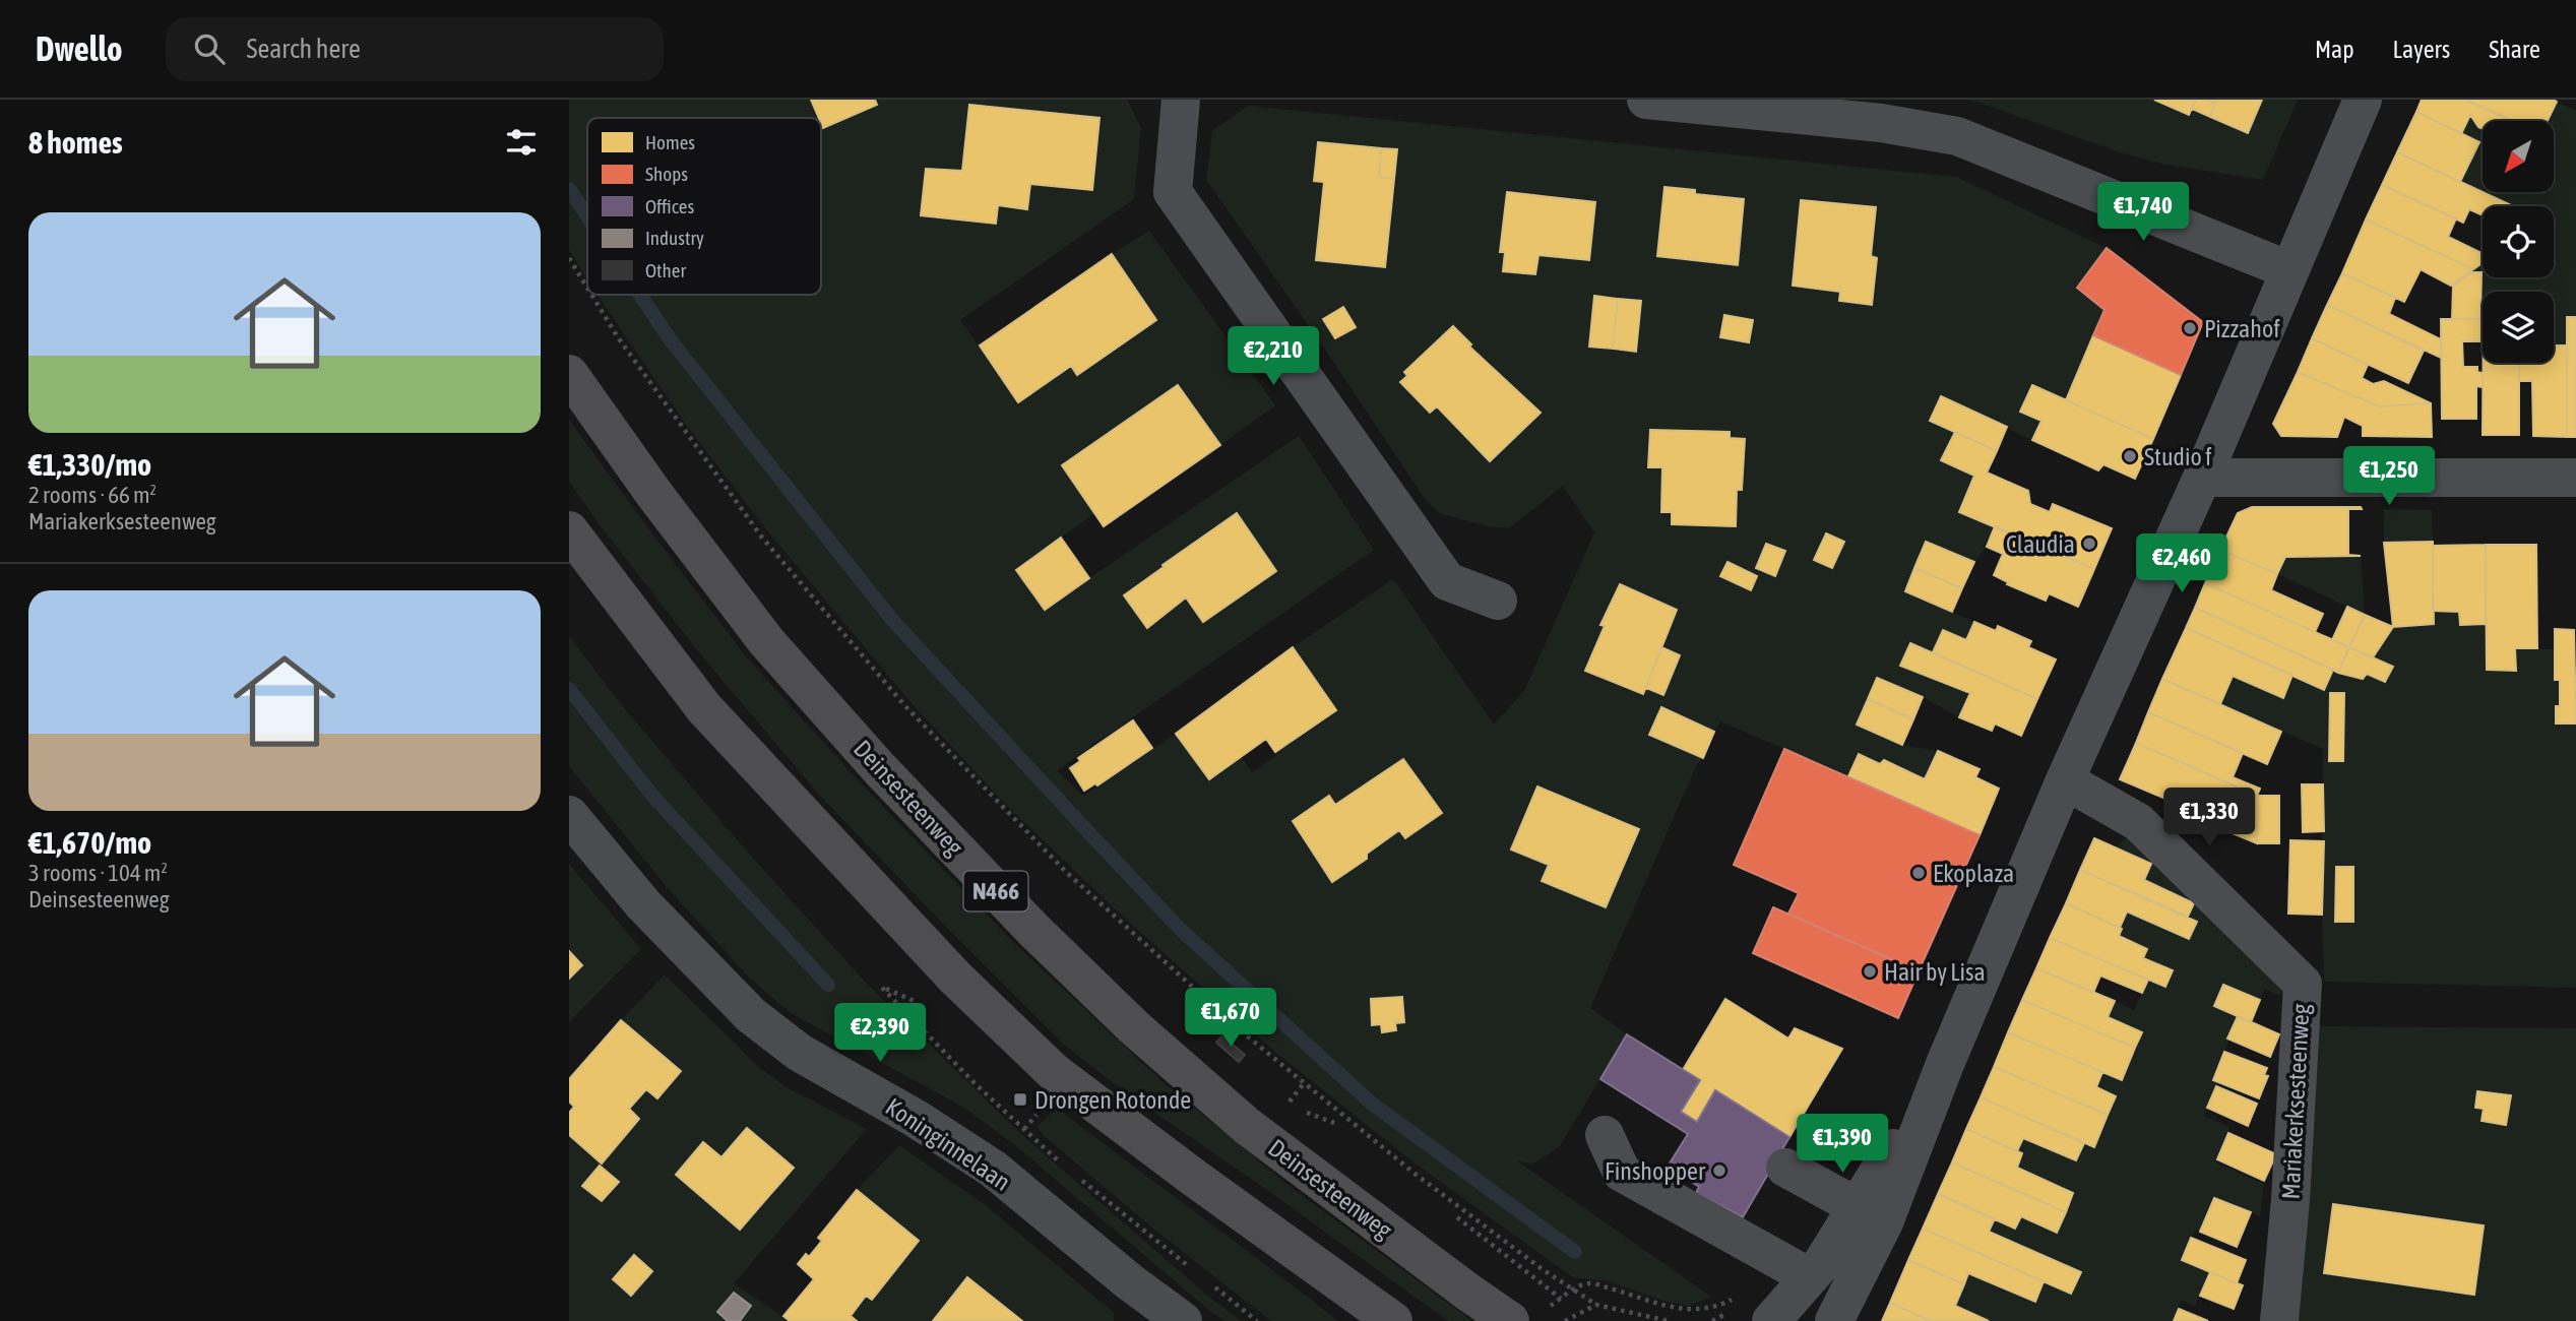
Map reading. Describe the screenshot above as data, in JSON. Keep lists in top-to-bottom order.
{
  "streets": {
    "highway": ["Deinsesteenweg", "N466"],
    "street": ["Mariakerksesteenweg", "Koninginnelaan"]
  },
  "places": {
    "other": [
      "Pizzahof",
      "Studio f",
      "Claudia",
      "Ekoplaza",
      "Hair by Lisa",
      "Finshopper"
    ],
    "transit": ["Drongen Rotonde"]
  },
  "legend": [
    "Homes",
    "Shops",
    "Offices",
    "Industry",
    "Other"
  ],
  "north": "bottom left",
  "page": {
    "header": "Dwello",
    "search": "Search here",
    "nav": ["Map", "Layers", "Share"],
    "heading": "8 homes",
    "price": [
      "€1,740",
      "€2,210",
      "€1,250",
      "€2,460",
      "€1,330",
      "€1,670",
      "€2,390",
      "€1,390"
    ],
    "list": [
      {
        "name": "€1,330/mo",
        "note": "2 rooms · 66 m² · Mariakerksesteenweg"
      },
      {
        "name": "€1,670/mo",
        "note": "3 rooms · 104 m² · Deinsesteenweg"
      }
    ]
  }
}
